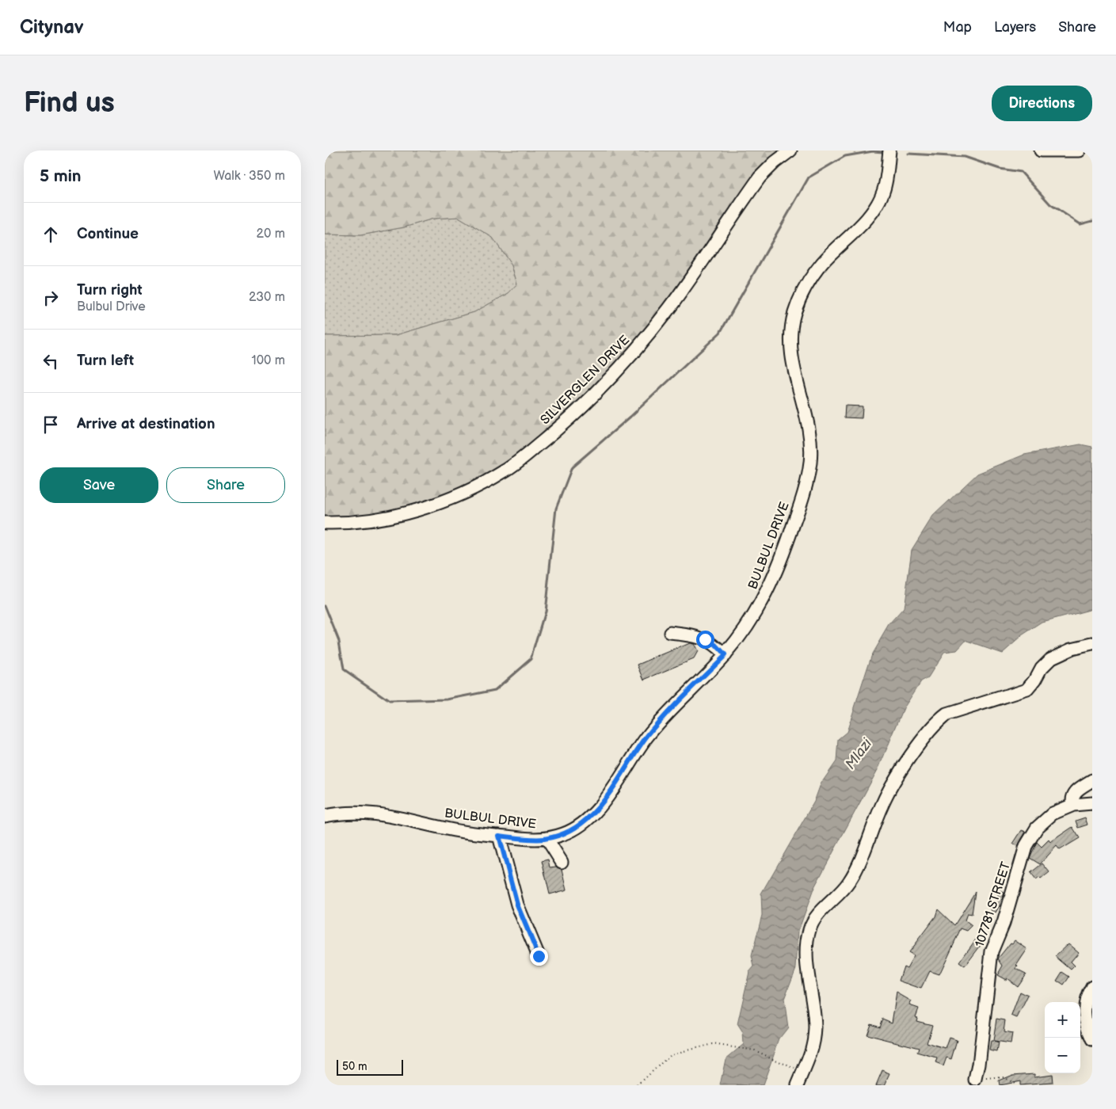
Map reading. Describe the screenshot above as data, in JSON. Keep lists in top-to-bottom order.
{
  "streets": {
    "street": ["SILVERGLEN DRIVE", "BULBUL DRIVE", "107781 STREET"]
  },
  "water": ["Mlazi"],
  "scale_bar": "50 m",
  "page": {
    "header": "Citynav",
    "nav": ["Map", "Layers", "Share"],
    "buttons": [
      "Directions",
      ["Save", "Share"]
    ],
    "title": "Find us",
    "heading": ["5 min", "Walk · 350 m"],
    "list": [
      ["Continue", "20 m"],
      ["Turn right", "Bulbul Drive", "230 m"],
      ["Turn left", "100 m"],
      "Arrive at destination"
    ],
    "map_buttons": ["+", "−"],
    "scale": "50 m"
  }
}
